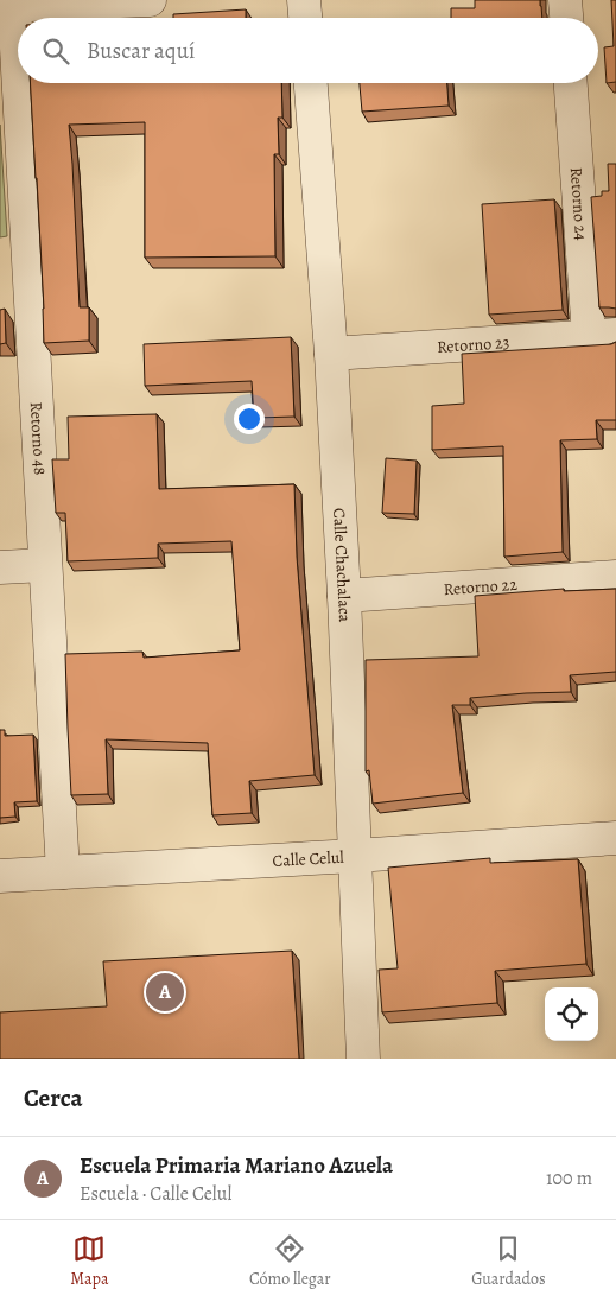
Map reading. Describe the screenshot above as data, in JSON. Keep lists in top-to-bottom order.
{
  "streets": {
    "street": [
      "Retorno 24",
      "Retorno 23",
      "Retorno 48",
      "Calle Chachalaca",
      "Retorno 22",
      "Calle Celul"
    ]
  },
  "crossings": [
    ["Retorno 24", "Retorno 23"],
    ["Retorno 23", "Calle Chachalaca"],
    ["Retorno 48", "Calle Celul"],
    ["Calle Chachalaca", "Retorno 22"],
    ["Calle Chachalaca", "Calle Celul"]
  ],
  "page": {
    "search": "Buscar aquí",
    "pins": "A",
    "heading": "Cerca",
    "list": [
      {
        "mark": "A",
        "name": "Escuela Primaria Mariano Azuela",
        "note": "Escuela · Calle Celul",
        "value": "100 m"
      }
    ],
    "nav": ["Mapa", "Cómo llegar", "Guardados"]
  }
}
